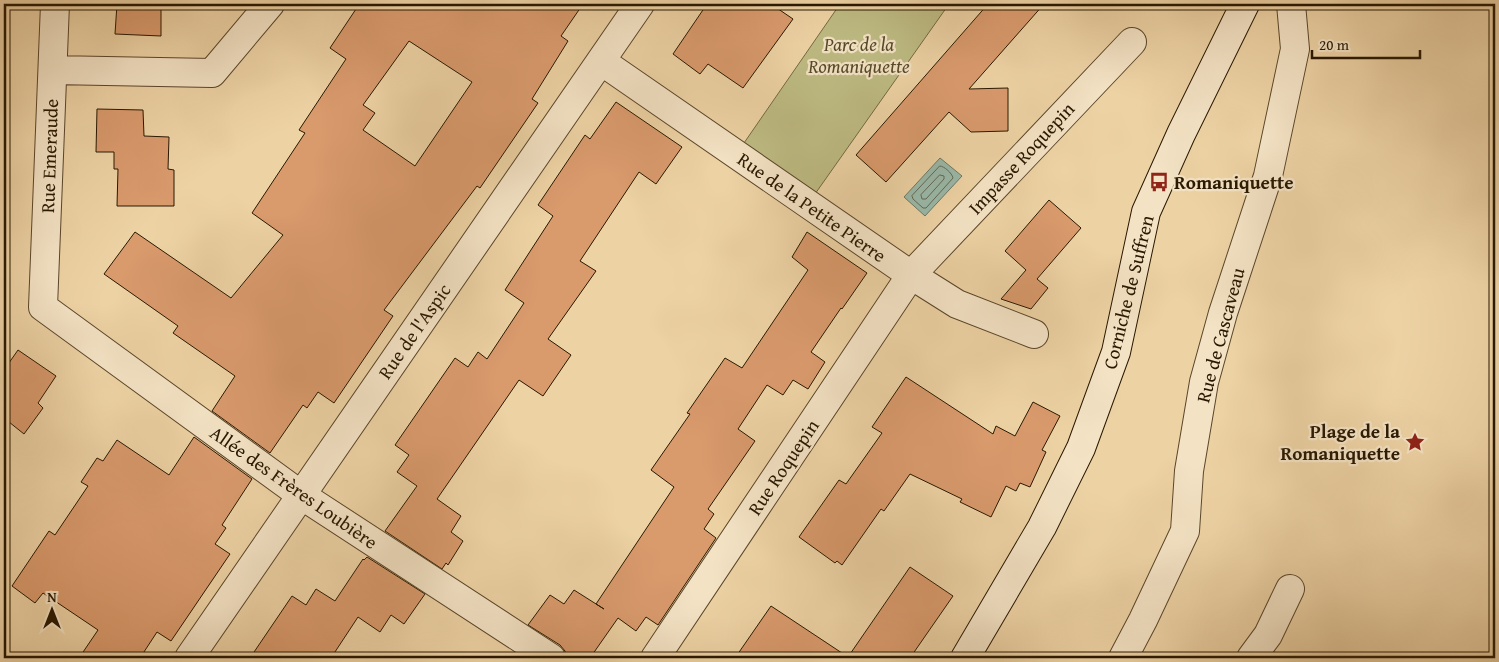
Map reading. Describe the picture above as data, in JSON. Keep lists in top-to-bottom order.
{
  "streets": {
    "street": [
      "Rue Emeraude",
      "Impasse Roquepin",
      "Rue de la Petite Pierre",
      "Corniche de Suffren",
      "Rue de l'Aspic",
      "Rue de Cascaveau",
      "Rue Roquepin",
      "Allée des Frères Loubière"
    ]
  },
  "crossings": [
    ["Rue Emeraude", "Allée des Frères Loubière"],
    ["Impasse Roquepin", "Rue de la Petite Pierre"],
    ["Impasse Roquepin", "Rue Roquepin"],
    ["Rue de la Petite Pierre", "Rue de l'Aspic"],
    ["Rue de la Petite Pierre", "Rue Roquepin"],
    ["Rue de l'Aspic", "Allée des Frères Loubière"]
  ],
  "parks": ["Parc de la Romaniquette"],
  "places": {
    "bus stop": ["Romaniquette"],
    "place": ["Plage de la Romaniquette"]
  },
  "scale_bar": "20 m",
  "north": "top"
}
